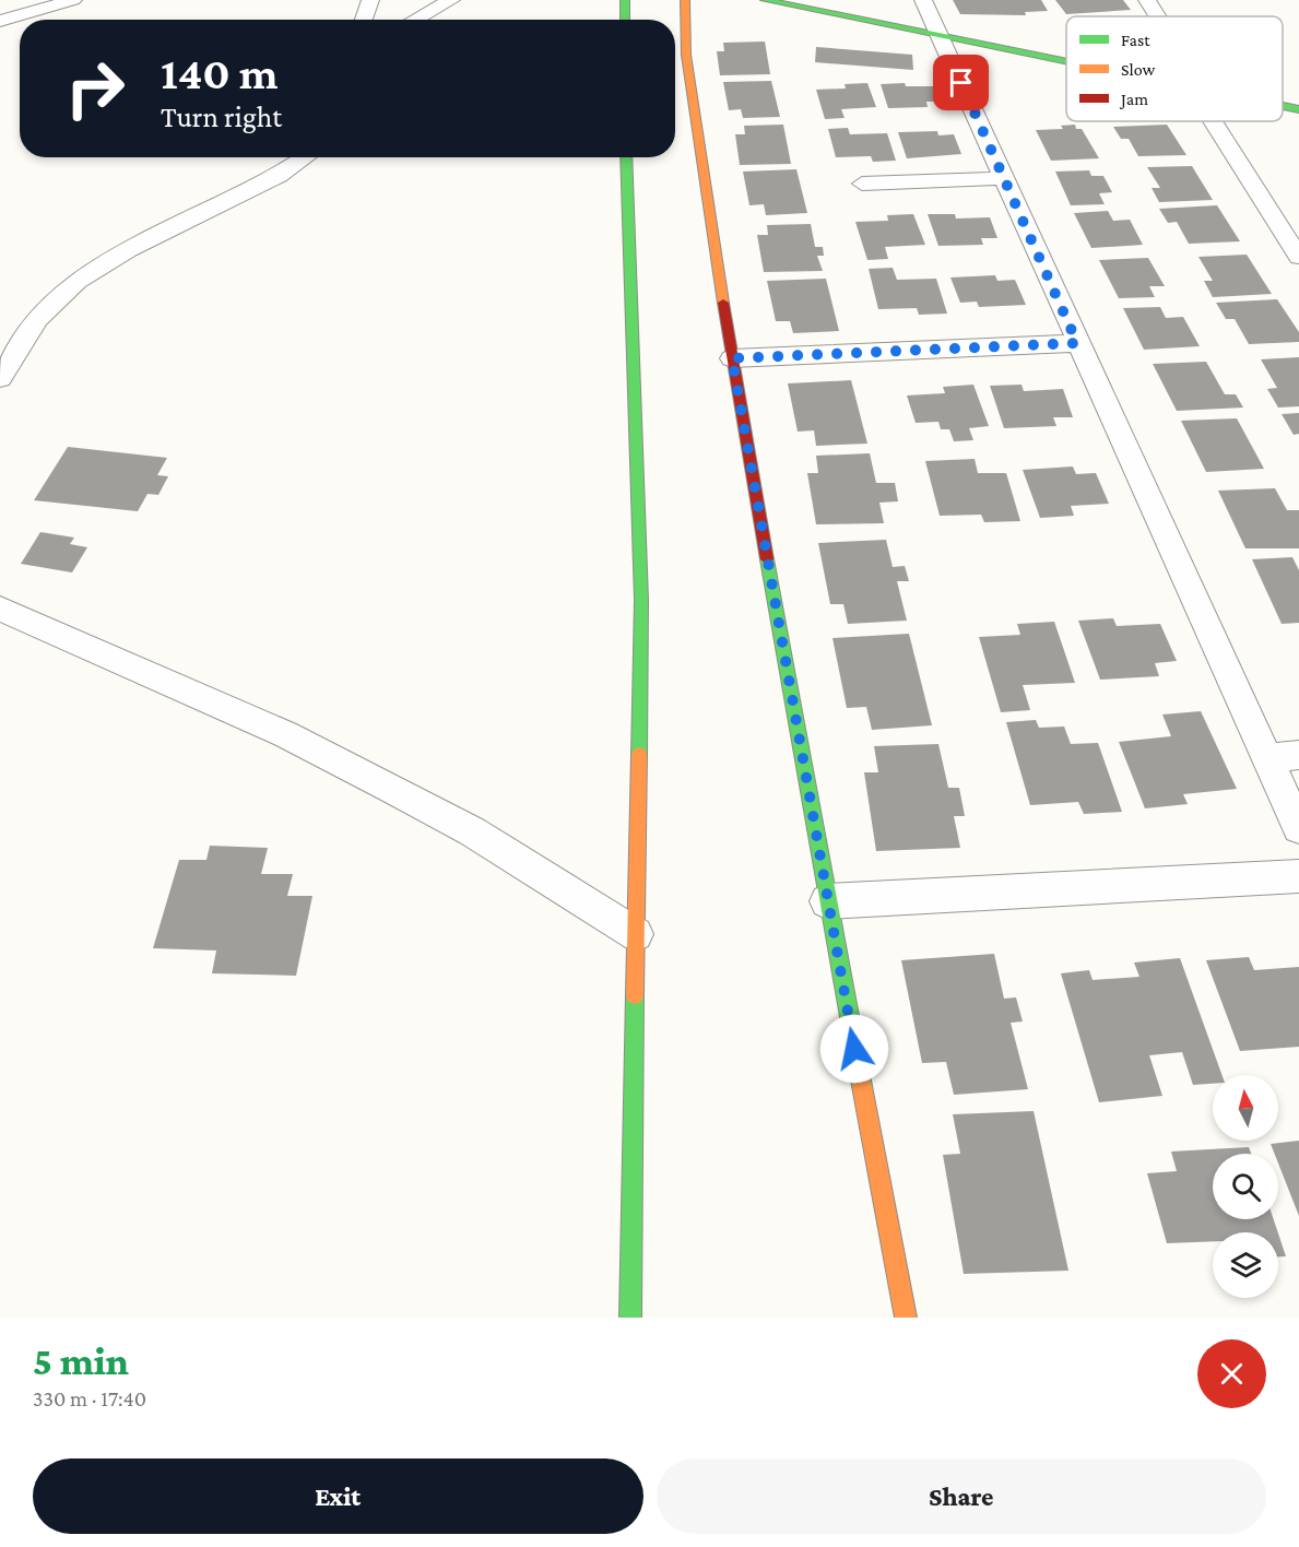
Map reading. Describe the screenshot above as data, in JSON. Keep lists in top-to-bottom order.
{
  "legend": ["Fast", "Slow", "Jam"],
  "north": "top",
  "page": {
    "turn": ["140 m", "Turn right"],
    "heading": ["5 min", "330 m · 17:40"],
    "buttons": ["Exit", "Share"]
  }
}
